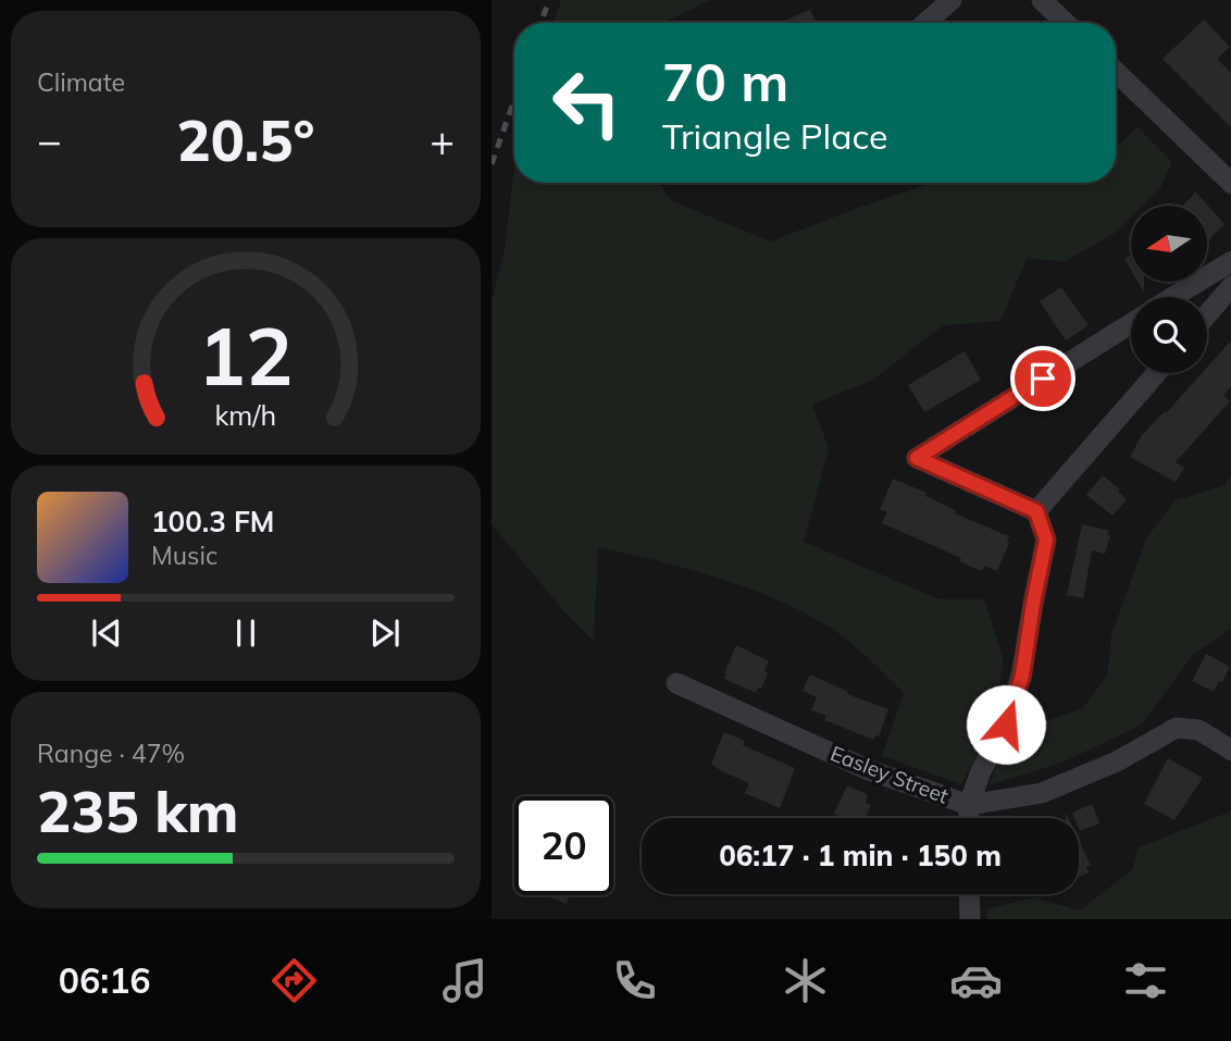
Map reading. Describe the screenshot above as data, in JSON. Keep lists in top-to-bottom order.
{
  "streets": {
    "street": ["Easley Street"]
  },
  "north": "left",
  "page": {
    "tile": [
      "Climate",
      ["Range · 47%", "235 km"]
    ],
    "turn": ["70 m", "Triangle Place"],
    "heat": ["−", "20.5°", "+"],
    "song": ["100.3 FM", "Music"],
    "limit": "20",
    "trip": "06:17 · 1 min · 150 m",
    "tabs": "06:16",
    "gauge": ["12", "km/h"]
  }
}
